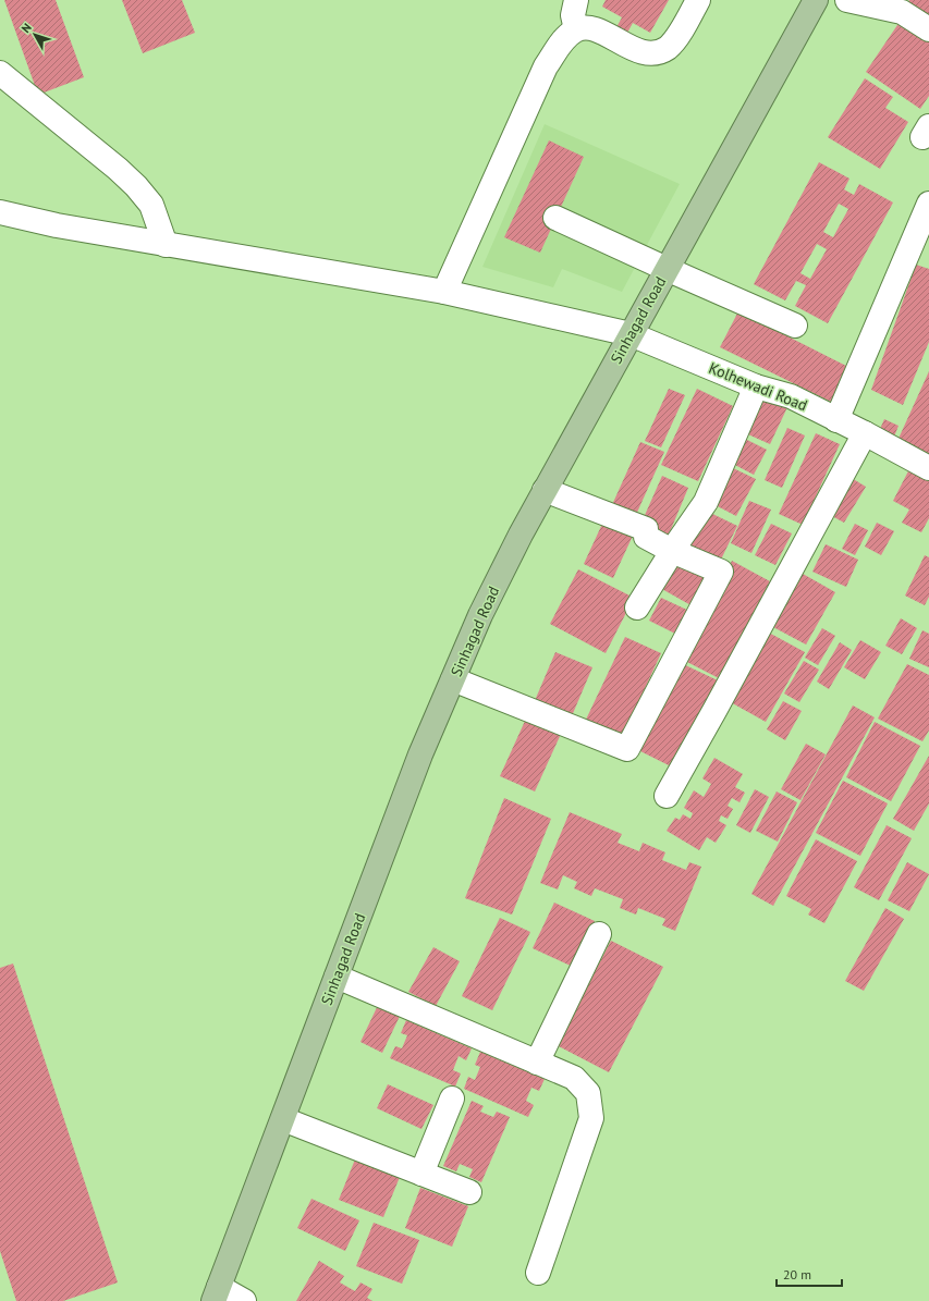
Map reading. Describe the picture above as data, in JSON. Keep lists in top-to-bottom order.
{
  "streets": {
    "main road": ["Sinhagad Road"],
    "street": ["Kolhewadi Road"]
  },
  "crossings": [
    ["Sinhagad Road", "Kolhewadi Road"]
  ],
  "scale_bar": "20 m",
  "north": "top left"
}
